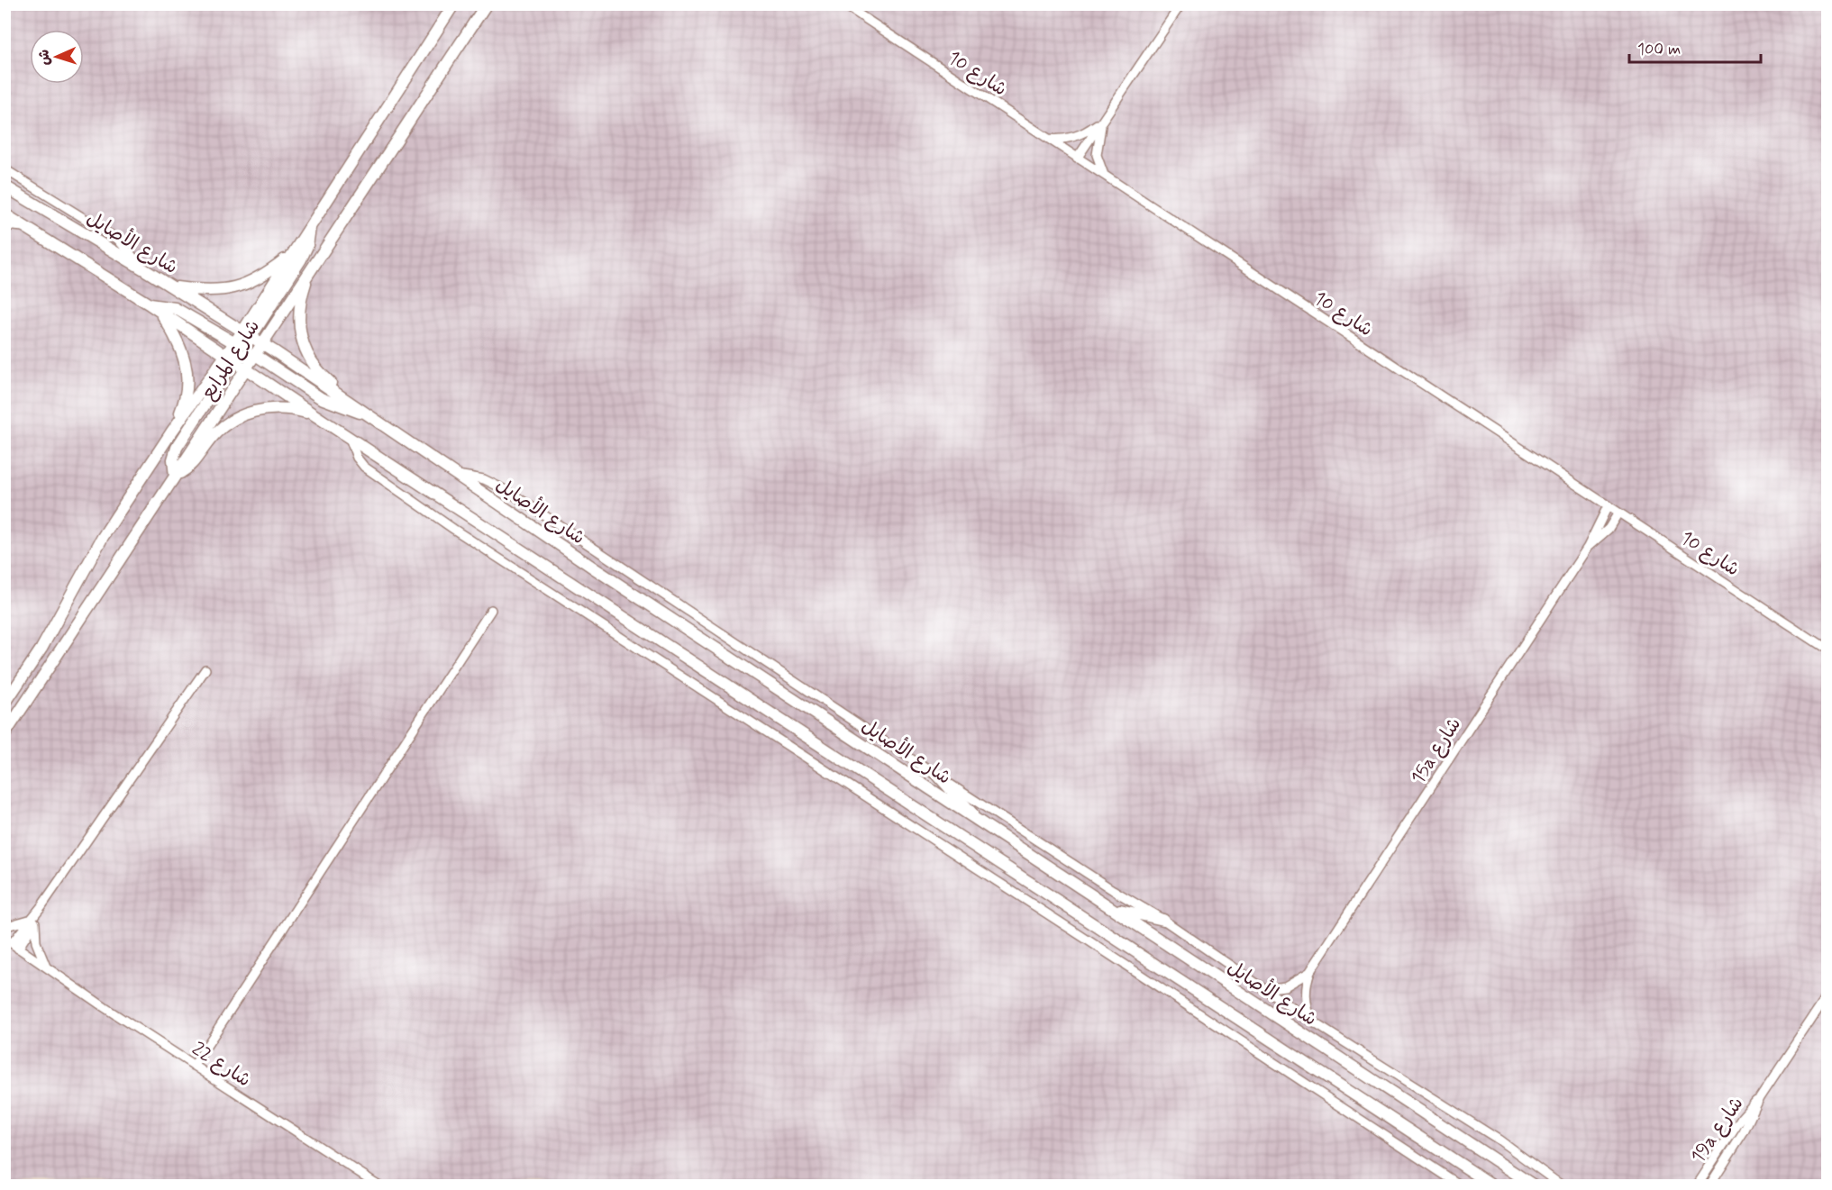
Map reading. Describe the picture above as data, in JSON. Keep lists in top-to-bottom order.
{
  "streets": {
    "main road": ["شارع الأصايل", "شارع المرابع"],
    "street": [
      "شارع 10",
      "15a شارع",
      "شارع 22",
      "19a شارع"
    ]
  },
  "crossings": [
    ["شارع 10", "15a شارع"],
    ["شارع الأصايل", "شارع المرابع"]
  ],
  "scale_bar": "100 m",
  "north": "left"
}
